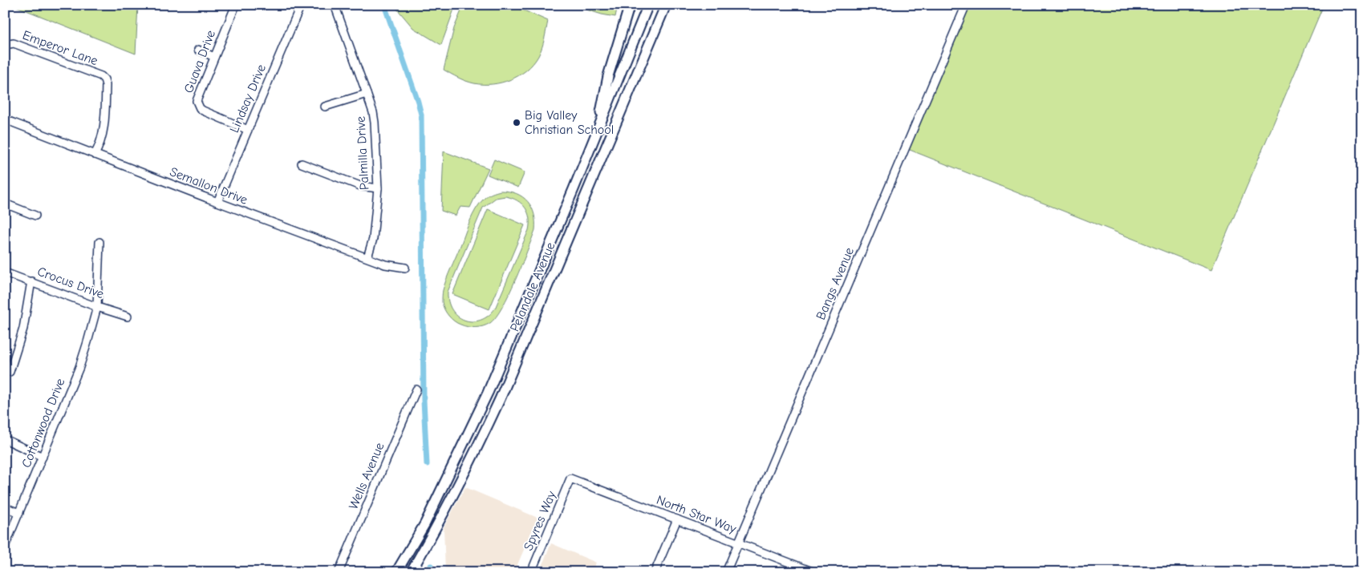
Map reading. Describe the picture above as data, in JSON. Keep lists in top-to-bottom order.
{
  "streets": {
    "main road": ["Pelandale Avenue"],
    "street": [
      "Emperor Lane",
      "Guava Drive",
      "Lindsay Drive",
      "Palmilla Drive",
      "Semallon Drive",
      "Crocus Drive",
      "Bangs Avenue",
      "Cottonwood Drive",
      "Wells Avenue",
      "North Star Way",
      "Spyres Way"
    ]
  },
  "crossings": [
    ["Emperor Lane", "Semallon Drive"],
    ["Guava Drive", "Lindsay Drive"],
    ["Lindsay Drive", "Semallon Drive"],
    ["Palmilla Drive", "Semallon Drive"],
    ["Crocus Drive", "Cottonwood Drive"],
    ["Bangs Avenue", "North Star Way"],
    ["North Star Way", "Spyres Way"]
  ],
  "places": ["Big Valley Christian School"]
}
